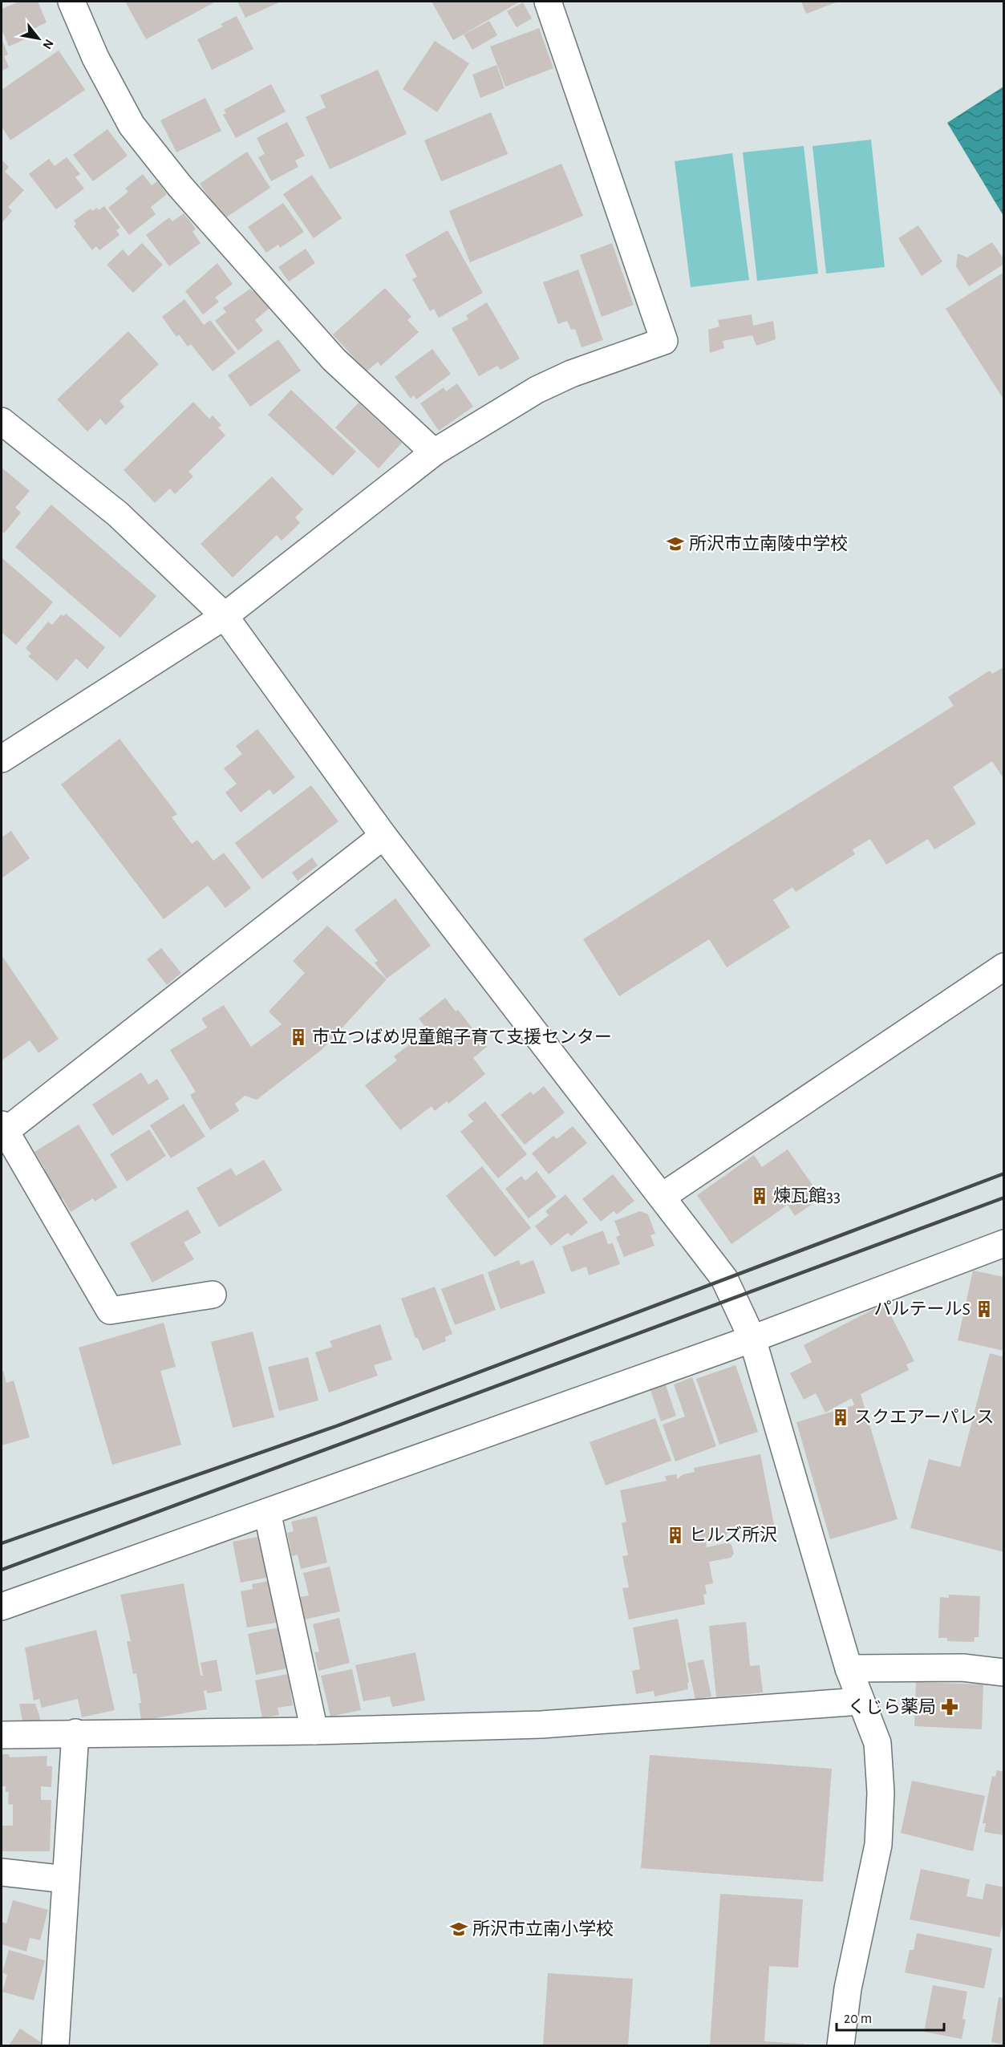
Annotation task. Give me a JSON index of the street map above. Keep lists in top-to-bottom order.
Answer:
{
  "places": {
    "school or university": ["所沢市立南陵中学校", "所沢市立南小学校"],
    "building": [
      "市立つばめ児童館子育て支援センター",
      "煉瓦館33",
      "パルテールS",
      "スクエアーパレス",
      "ヒルズ所沢"
    ],
    "pharmacy": ["くじら薬局"]
  },
  "scale_bar": "20 m",
  "north": "bottom right"
}
